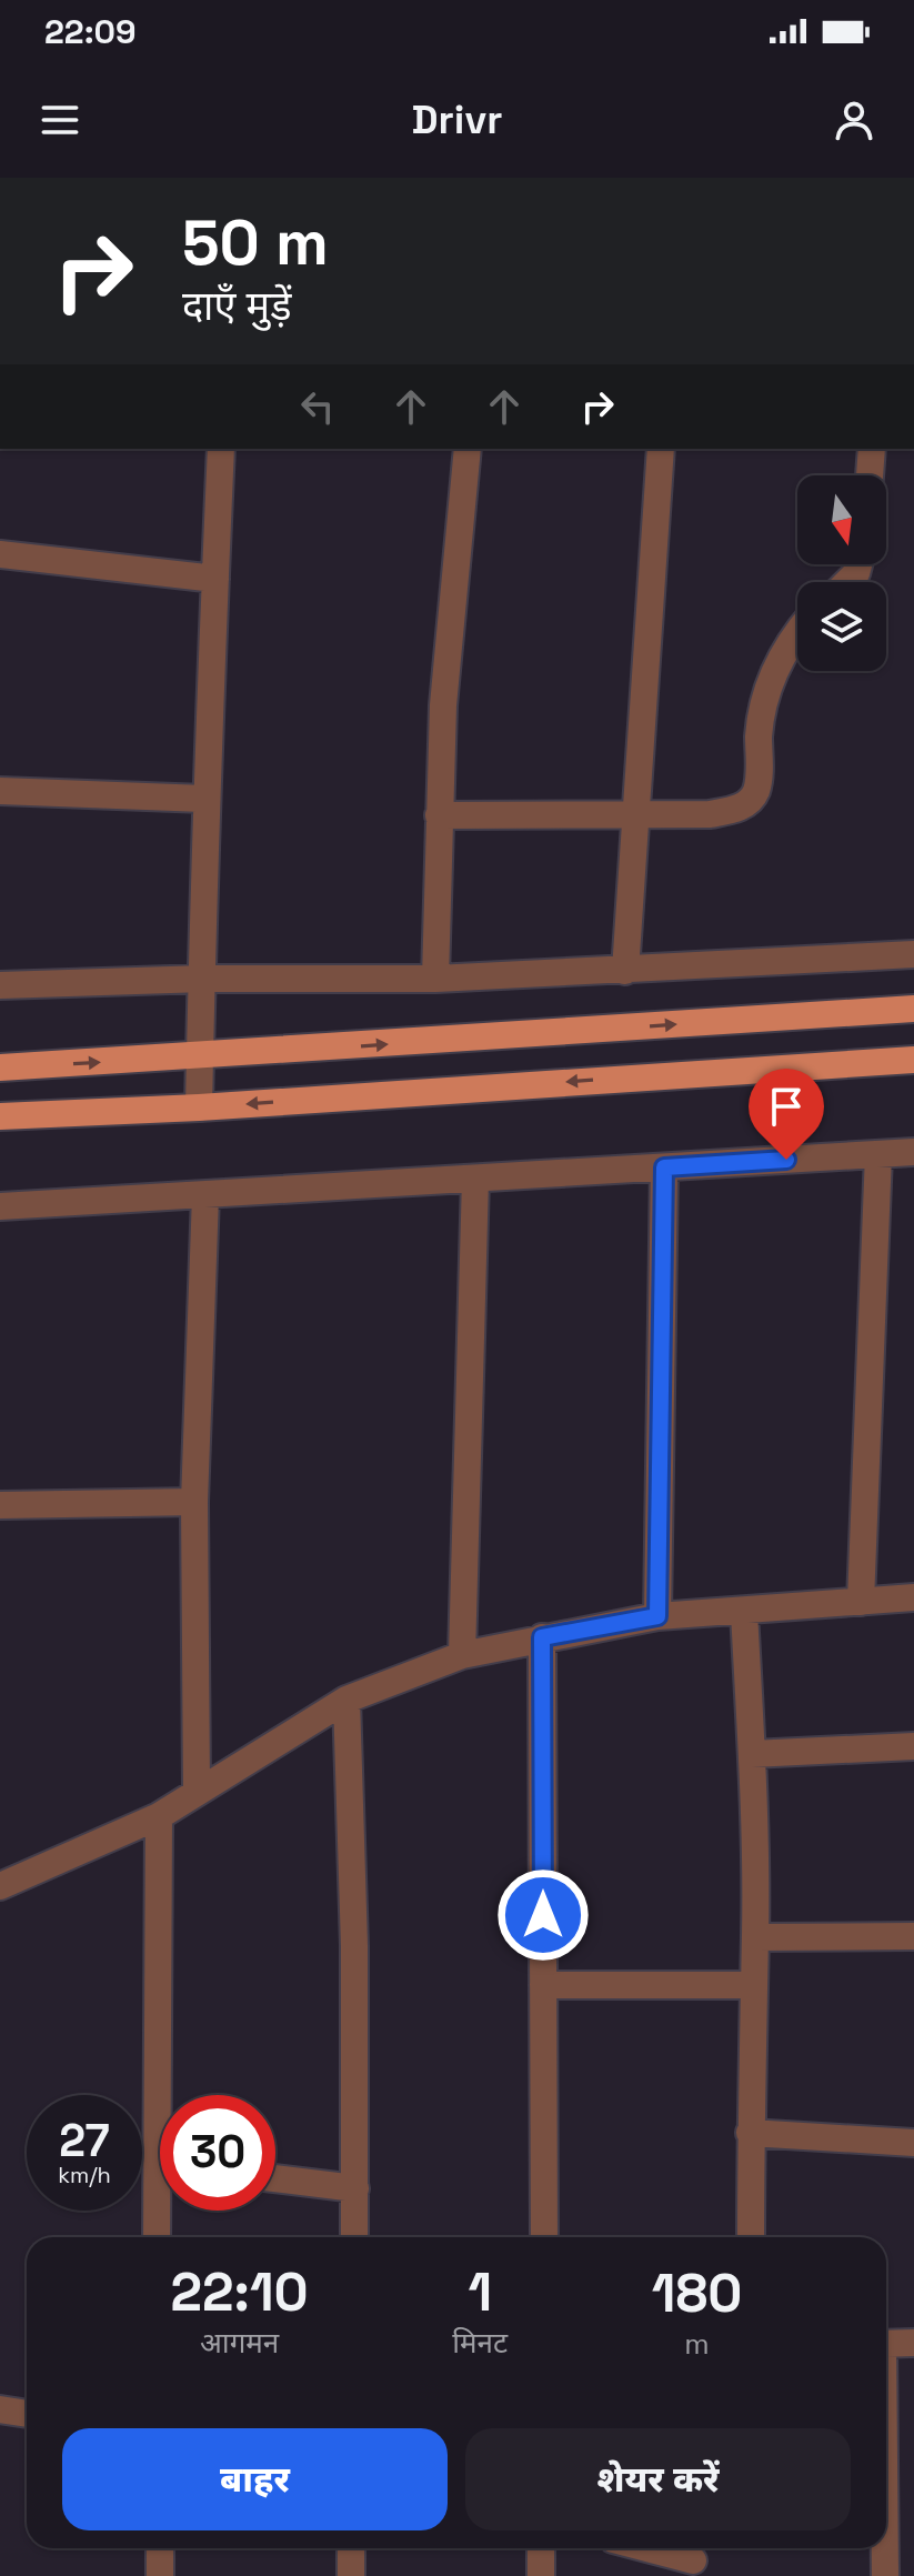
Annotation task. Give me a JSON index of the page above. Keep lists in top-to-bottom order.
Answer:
{
  "north": "bottom",
  "page": {
    "status": "22:09",
    "header": "Drivr",
    "turn": ["50 m", "दाएँ मुड़ें"],
    "speed": "27 km/h",
    "limit": "30",
    "eta": [
      "22:10",
      "आगमन",
      "1",
      "मिनट",
      "180",
      "m"
    ],
    "buttons": ["बाहर", "शेयर करें"]
  }
}
